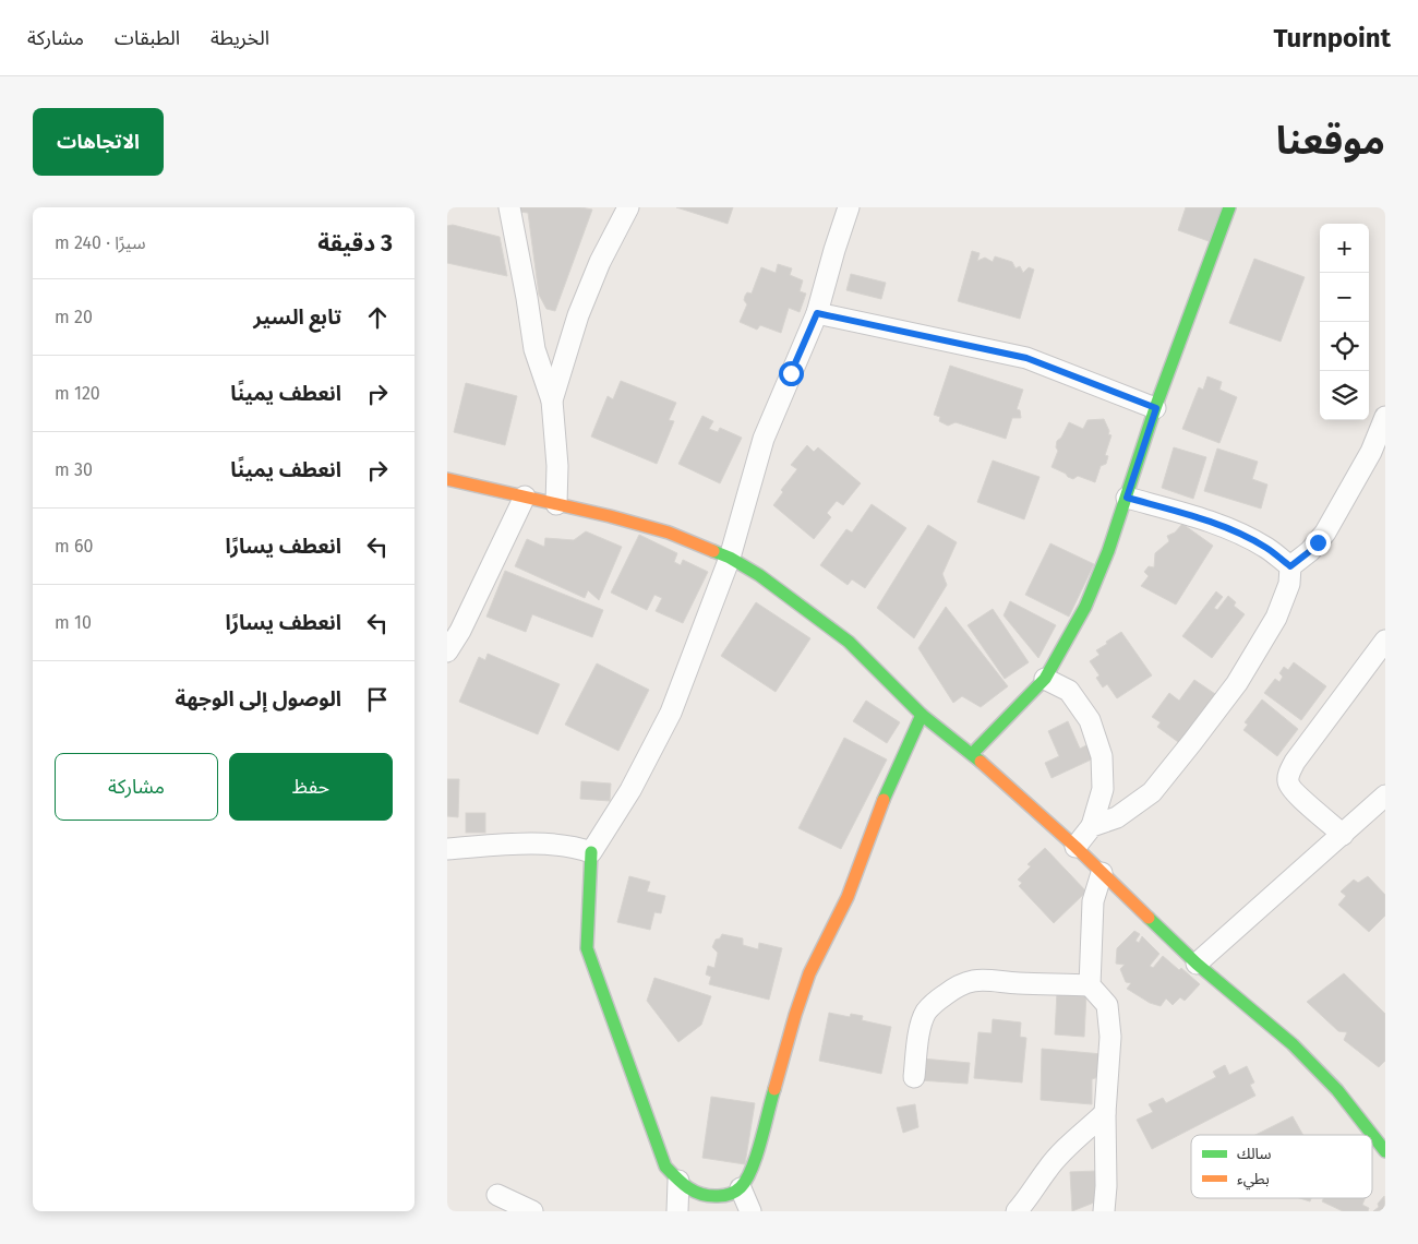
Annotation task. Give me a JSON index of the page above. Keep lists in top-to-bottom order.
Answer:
{
  "legend": ["سالك", "بطيء"],
  "page": {
    "header": "Turnpoint",
    "nav": ["الخريطة", "الطبقات", "مشاركة"],
    "title": "موقعنا",
    "buttons": [
      "الاتجاهات",
      ["حفظ", "مشاركة"]
    ],
    "heading": ["3 دقيقة", "سيرًا · 240 m"],
    "map_buttons": ["+", "−"],
    "list": [
      ["تابع السير", "20 m"],
      ["انعطف يمينًا", "120 m"],
      ["انعطف يمينًا", "30 m"],
      ["انعطف يسارًا", "60 m"],
      ["انعطف يسارًا", "10 m"],
      "الوصول إلى الوجهة"
    ]
  }
}
